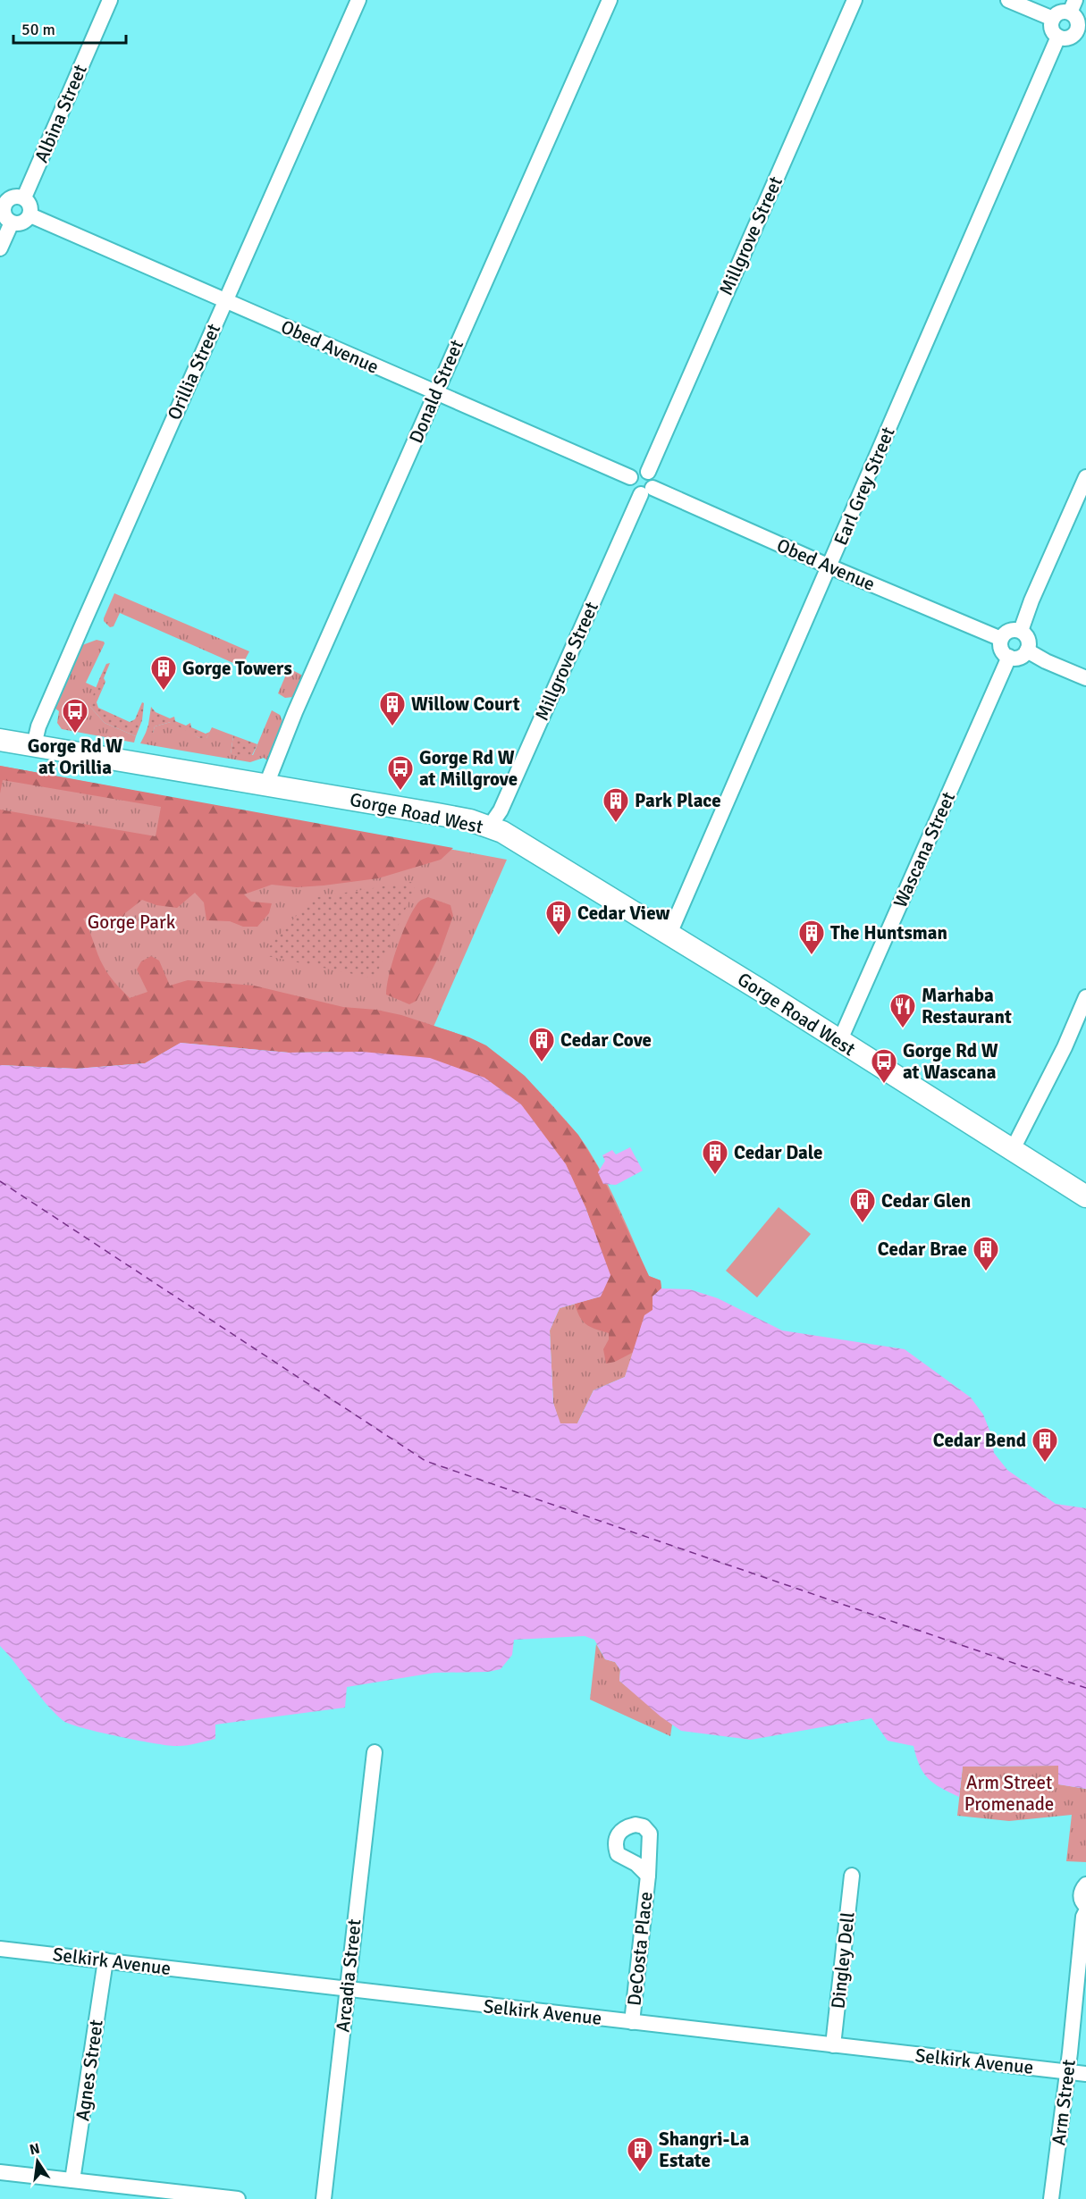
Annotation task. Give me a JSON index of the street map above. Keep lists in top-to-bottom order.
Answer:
{
  "streets": {
    "main road": ["Gorge Road West"],
    "street": [
      "Albina Street",
      "Millgrove Street",
      "Obed Avenue",
      "Orillia Street",
      "Donald Street",
      "Earl Grey Street",
      "Wascana Street",
      "DeCosta Place",
      "Dingley Dell",
      "Selkirk Avenue",
      "Arcadia Street",
      "Agnes Street",
      "Arm Street"
    ]
  },
  "crossings": [
    ["Albina Street", "Obed Avenue"],
    ["Millgrove Street", "Obed Avenue"],
    ["Millgrove Street", "Gorge Road West"],
    ["Obed Avenue", "Orillia Street"],
    ["Obed Avenue", "Donald Street"],
    ["Obed Avenue", "Earl Grey Street"],
    ["Obed Avenue", "Wascana Street"],
    ["Orillia Street", "Gorge Road West"],
    ["Donald Street", "Gorge Road West"],
    ["Earl Grey Street", "Gorge Road West"],
    ["Gorge Road West", "Wascana Street"],
    ["DeCosta Place", "Selkirk Avenue"],
    ["Dingley Dell", "Selkirk Avenue"],
    ["Selkirk Avenue", "Arcadia Street"],
    ["Selkirk Avenue", "Agnes Street"],
    ["Selkirk Avenue", "Arm Street"]
  ],
  "parks": ["Gorge Park", "Arm Street Promenade"],
  "places": {
    "building": [
      "Gorge Towers",
      "Willow Court",
      "Park Place",
      "Cedar View",
      "The Huntsman",
      "Cedar Cove",
      "Cedar Dale",
      "Cedar Glen",
      "Cedar Brae",
      "Cedar Bend",
      "Shangri-La Estate"
    ],
    "bus stop": ["Gorge Rd W at Orillia", "Gorge Rd W at Millgrove", "Gorge Rd W at Wascana"],
    "restaurant": ["Marhaba Restaurant"]
  },
  "scale_bar": "50 m",
  "north": "top"
}
